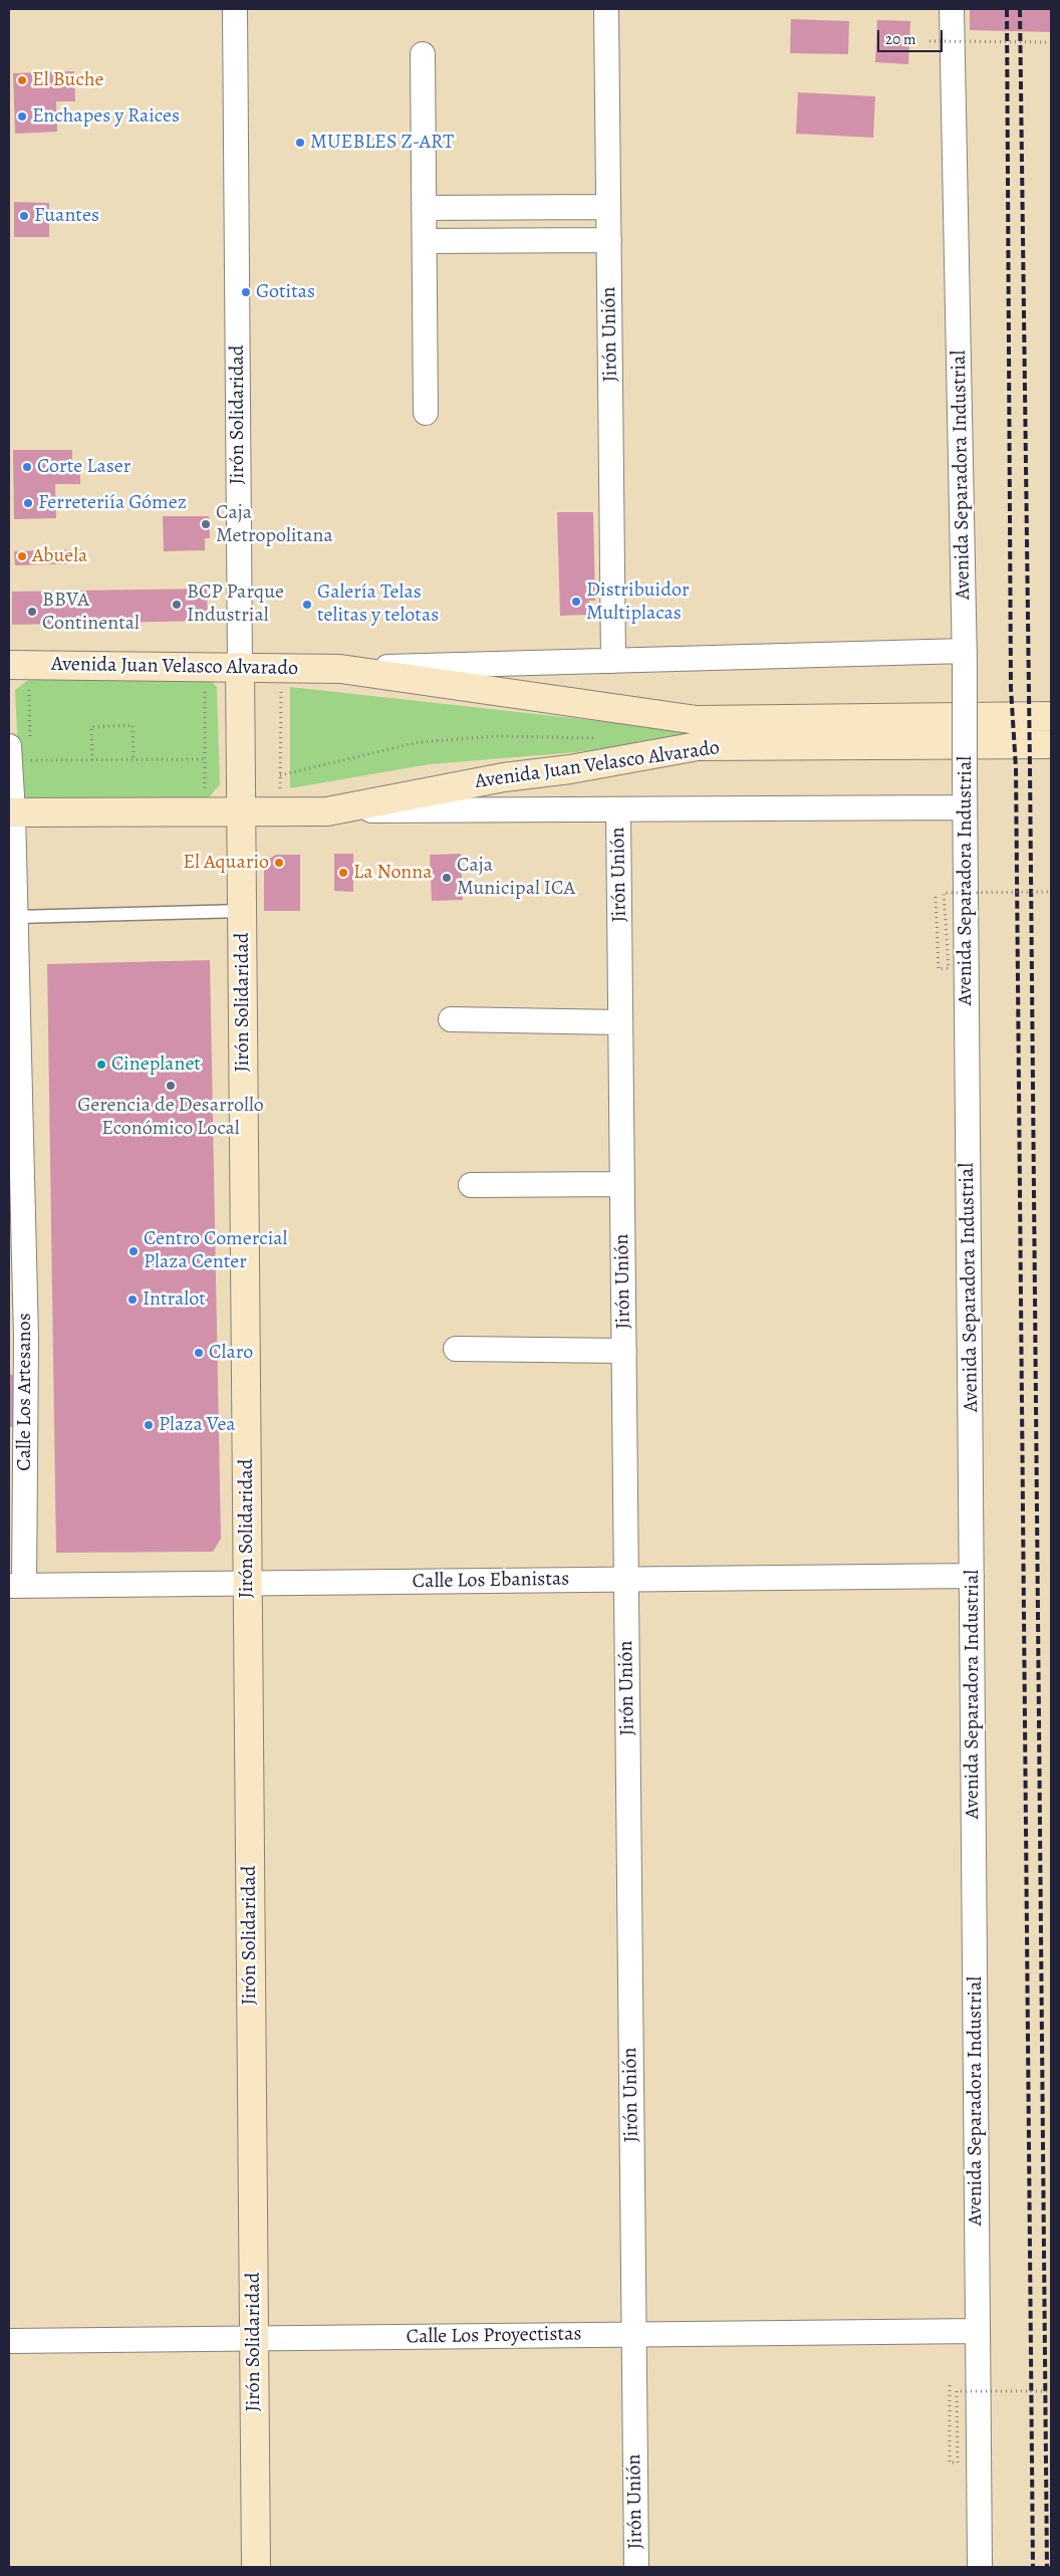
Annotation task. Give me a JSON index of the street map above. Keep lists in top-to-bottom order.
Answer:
{
  "streets": {
    "main road": ["Jirón Solidaridad", "Avenida Juan Velasco Alvarado"],
    "street": [
      "Jirón Unión",
      "Avenida Separadora Industrial",
      "Calle Los Artesanos",
      "Calle Los Ebanistas",
      "Calle Los Proyectistas"
    ]
  },
  "crossings": [
    ["Jirón Unión", "Avenida Juan Velasco Alvarado"],
    ["Jirón Unión", "Calle Los Ebanistas"],
    ["Jirón Unión", "Calle Los Proyectistas"],
    ["Jirón Solidaridad", "Avenida Juan Velasco Alvarado"],
    ["Jirón Solidaridad", "Calle Los Ebanistas"],
    ["Jirón Solidaridad", "Calle Los Proyectistas"],
    ["Avenida Separadora Industrial", "Avenida Juan Velasco Alvarado"],
    ["Avenida Separadora Industrial", "Calle Los Ebanistas"],
    ["Avenida Separadora Industrial", "Calle Los Proyectistas"],
    ["Avenida Juan Velasco Alvarado", "Calle Los Artesanos"],
    ["Calle Los Artesanos", "Calle Los Ebanistas"]
  ],
  "places": [
    "El Buche",
    "Enchapes y Raices",
    "MUEBLES Z-ART",
    "Fuantes",
    "Gotitas",
    "Corte Laser",
    "Ferreteriía Gómez",
    "Caja Metropolitana",
    "Abuela",
    "Distribuidor Multiplacas",
    "BCP Parque Industrial",
    "Galería Telas telitas y telotas",
    "BBVA Continental",
    "El Aquario",
    "La Nonna",
    "Caja Municipal ICA",
    "Cineplanet",
    "Gerencia de Desarrollo Económico Local",
    "Centro Comercial Plaza Center",
    "Intralot",
    "Claro",
    "Plaza Vea"
  ],
  "scale_bar": "20 m"
}
